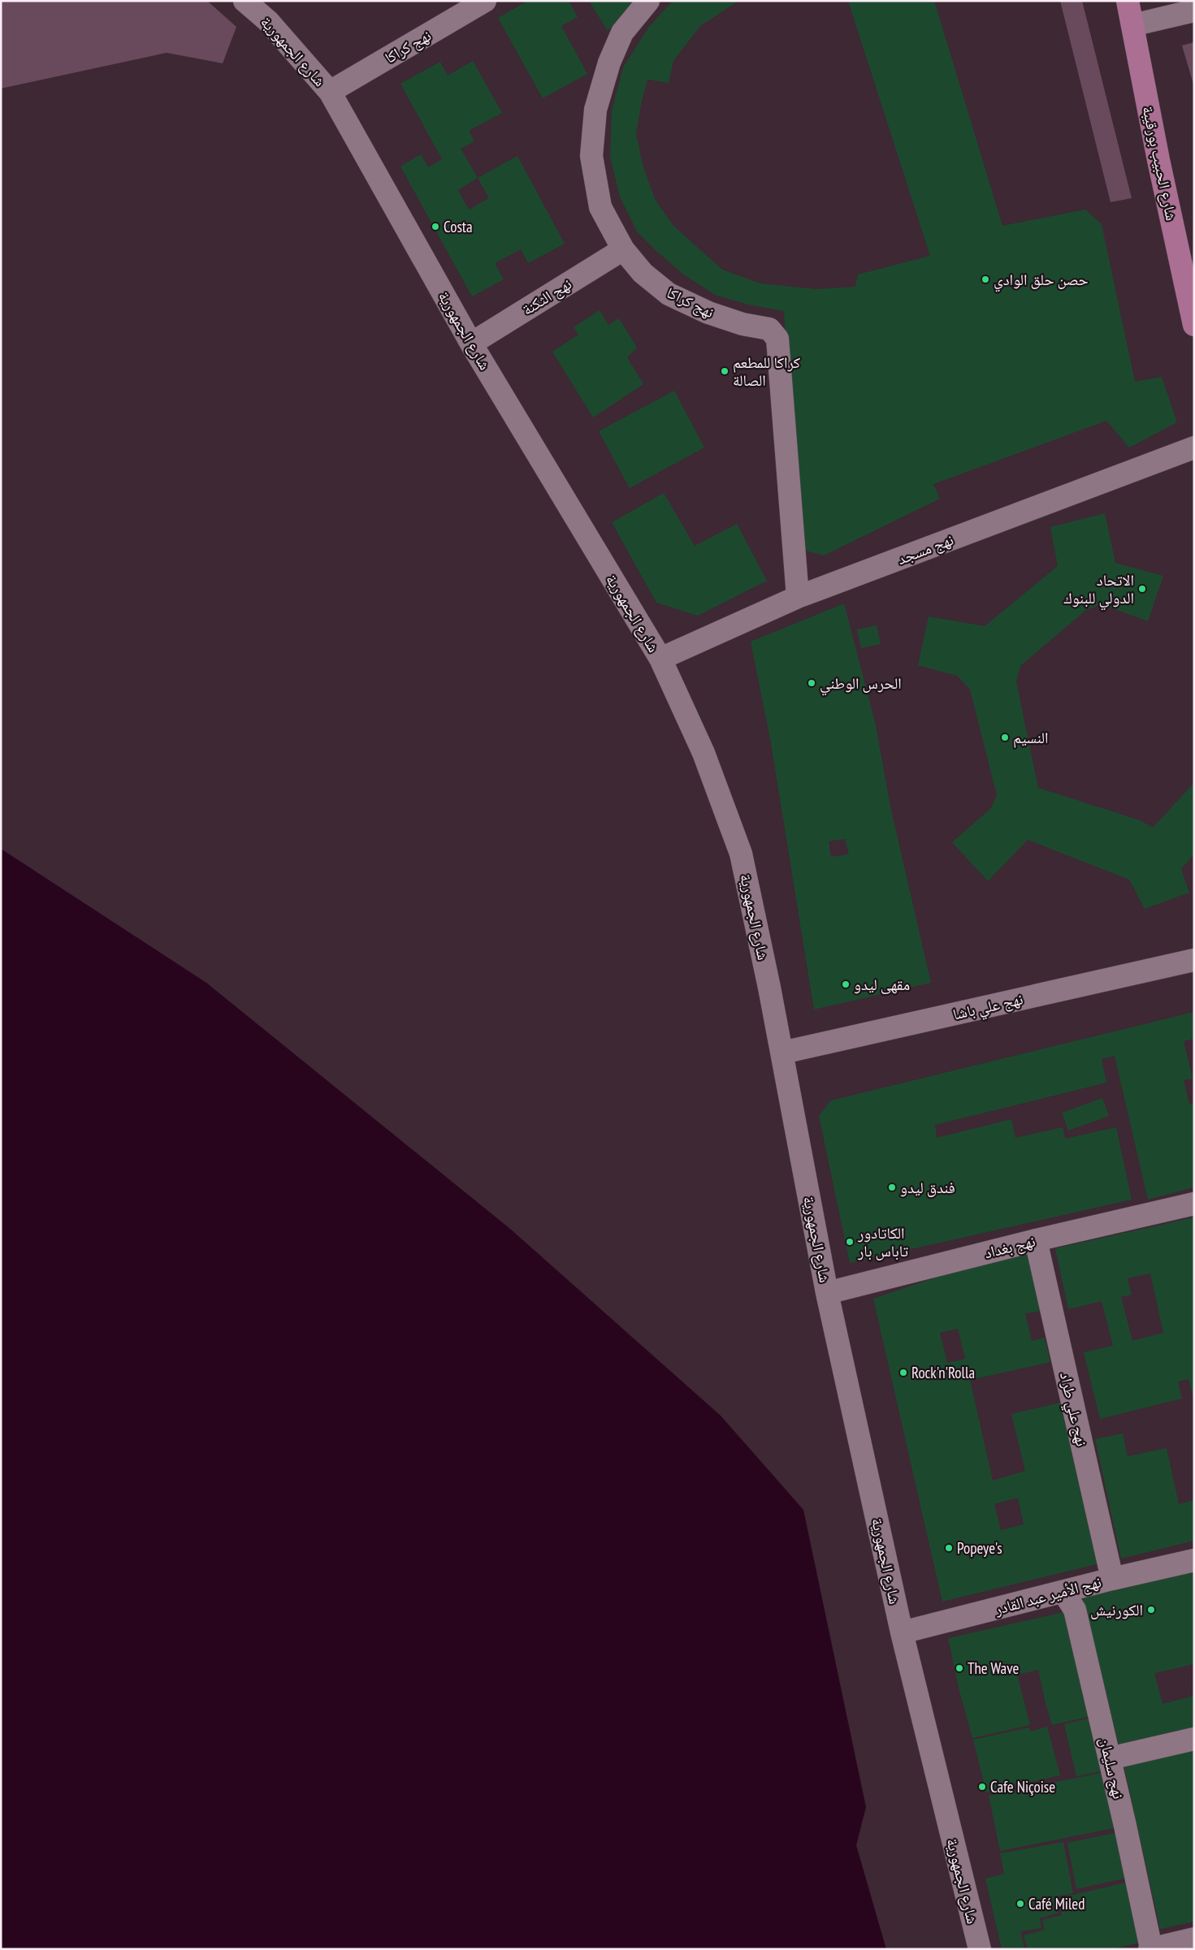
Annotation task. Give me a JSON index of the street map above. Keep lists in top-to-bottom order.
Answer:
{
  "streets": {
    "main road": ["شارع الحبيب بورقيبة"],
    "street": [
      "نهج كراكا",
      "شارع الجمهورية",
      "نهج الثكنة",
      "نهج مسجد",
      "نهج علي باشا",
      "نهج بغداد",
      "نهج علي طراد",
      "نهج الأمير عبد القادر",
      "نهج سليمان"
    ]
  },
  "crossings": [
    ["نهج كراكا", "شارع الجمهورية"],
    ["نهج كراكا", "نهج الثكنة"],
    ["نهج كراكا", "نهج مسجد"],
    ["شارع الجمهورية", "نهج الثكنة"],
    ["شارع الجمهورية", "نهج مسجد"],
    ["شارع الجمهورية", "نهج علي باشا"],
    ["شارع الجمهورية", "نهج بغداد"],
    ["شارع الجمهورية", "نهج الأمير عبد القادر"],
    ["نهج بغداد", "نهج علي طراد"],
    ["نهج علي طراد", "نهج الأمير عبد القادر"],
    ["نهج الأمير عبد القادر", "نهج سليمان"]
  ],
  "places": [
    "Costa",
    "حصن حلق الوادي",
    "كراكا للمطعم الصالة",
    "الاتحاد الدولي للبنوك",
    "الحرس الوطني",
    "النسيم",
    "مقهى ليدو",
    "فندق ليدو",
    "الكاتادور تاباس بار",
    "Rock'n'Rolla",
    "Popeye's",
    "الكورنيش",
    "The Wave",
    "Cafe Niçoise",
    "Café Miled"
  ]
}
